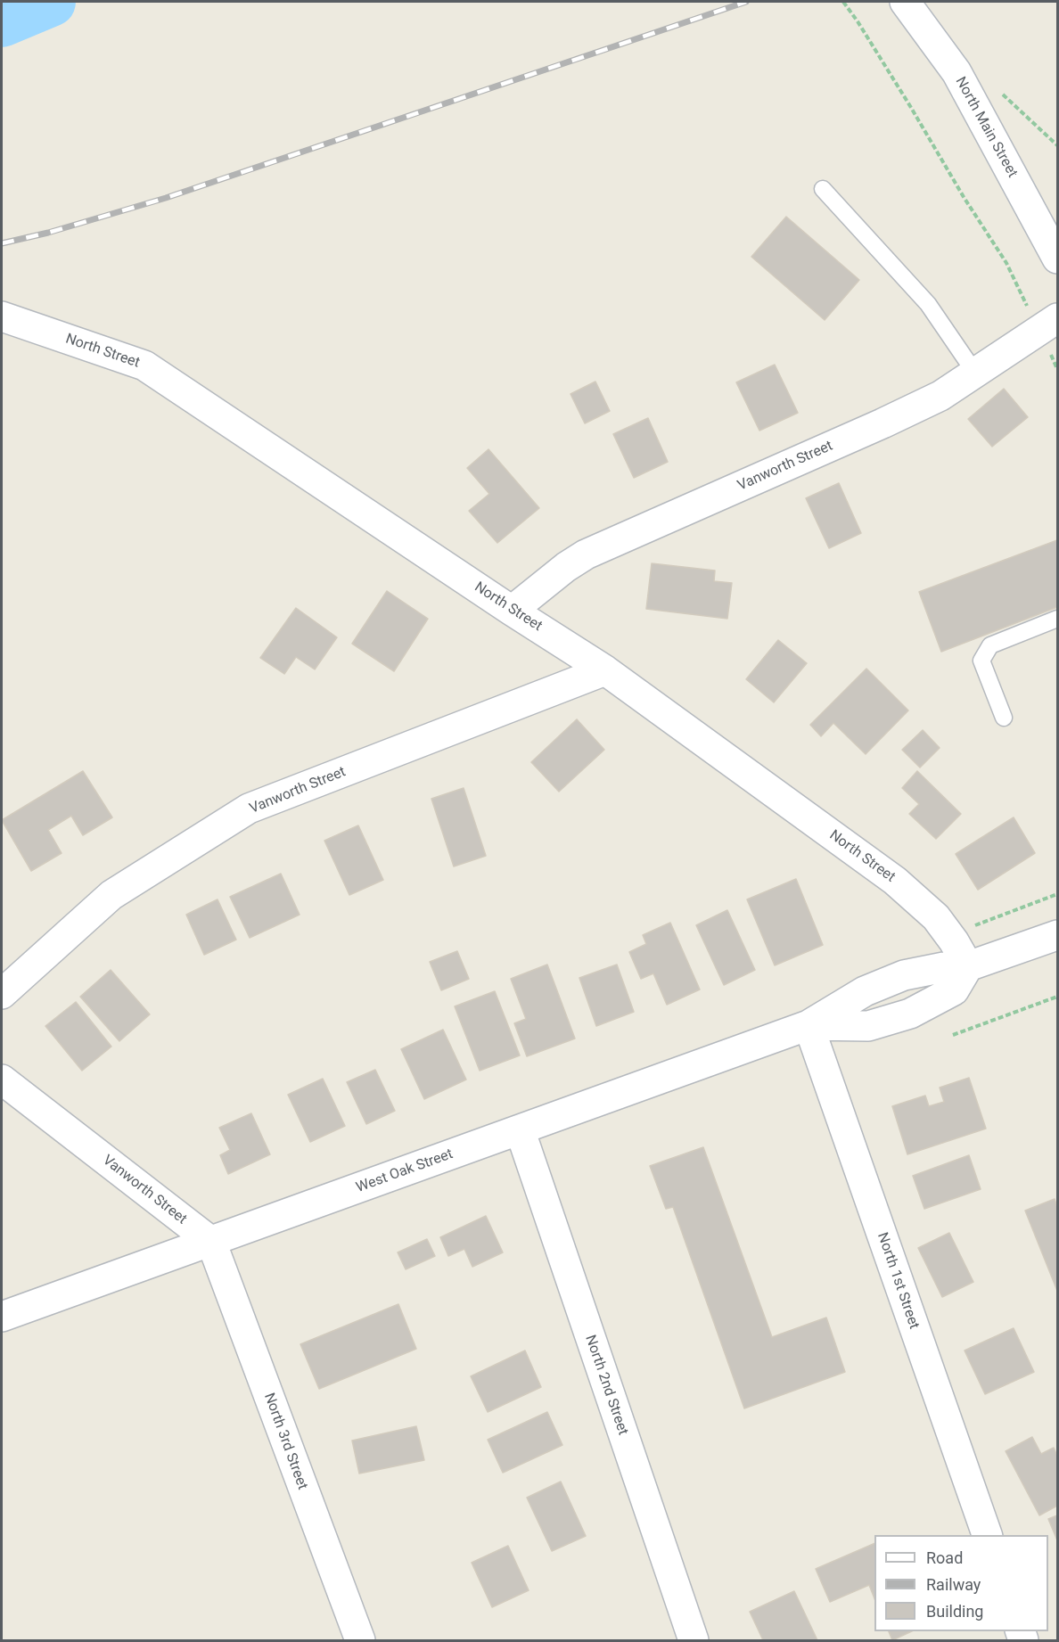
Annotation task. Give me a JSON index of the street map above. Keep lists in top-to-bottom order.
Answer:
{
  "streets": {
    "street": [
      "North Main Street",
      "North Street",
      "Vanworth Street",
      "West Oak Street",
      "North 1st Street",
      "North 2nd Street",
      "North 3rd Street"
    ]
  },
  "crossings": [
    ["North Street", "Vanworth Street"],
    ["North Street", "West Oak Street"],
    ["Vanworth Street", "West Oak Street"],
    ["Vanworth Street", "North 3rd Street"],
    ["West Oak Street", "North 1st Street"],
    ["West Oak Street", "North 2nd Street"],
    ["West Oak Street", "North 3rd Street"]
  ],
  "legend": ["Road", "Railway", "Building"]
}
